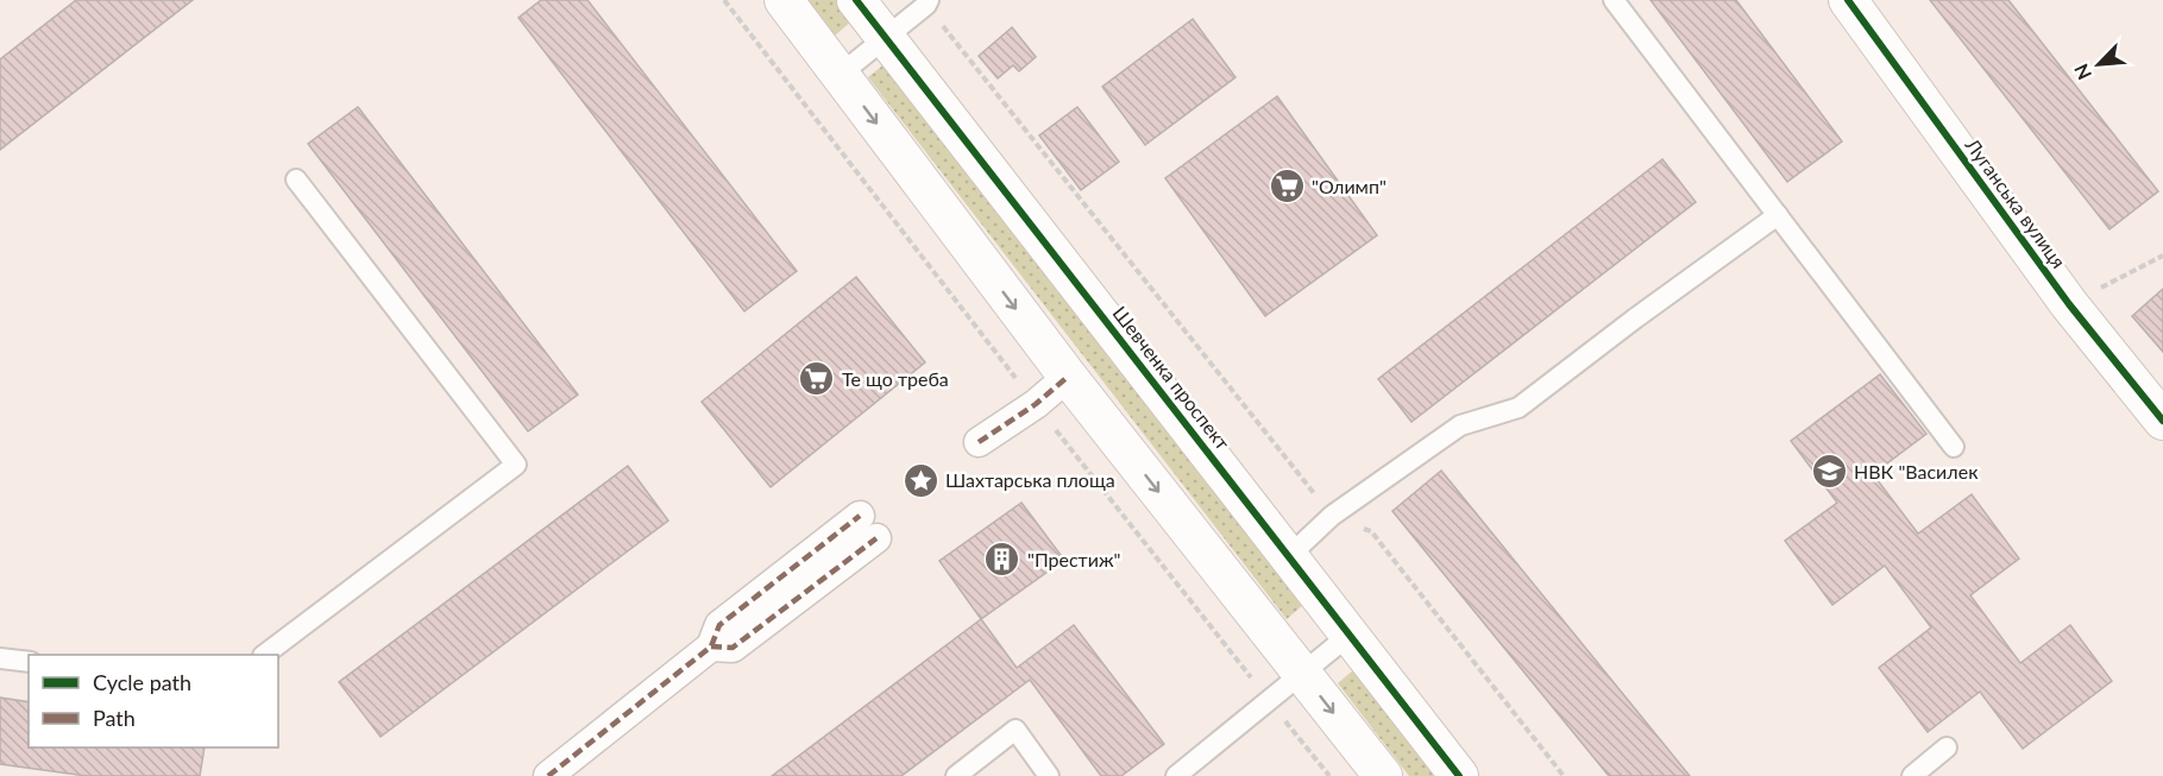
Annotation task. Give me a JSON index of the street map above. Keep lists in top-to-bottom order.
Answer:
{
  "streets": {
    "street": ["Луганська вулиця", "Шевченка проспект"]
  },
  "places": {
    "supermarket": ["\"Олимп\"", "Те що треба"],
    "school or university": ["НВК \"Василек"],
    "place": ["Шахтарська площа"],
    "building": ["\"Престиж\""]
  },
  "legend": ["Cycle path", "Path"],
  "north": "bottom left"
}
